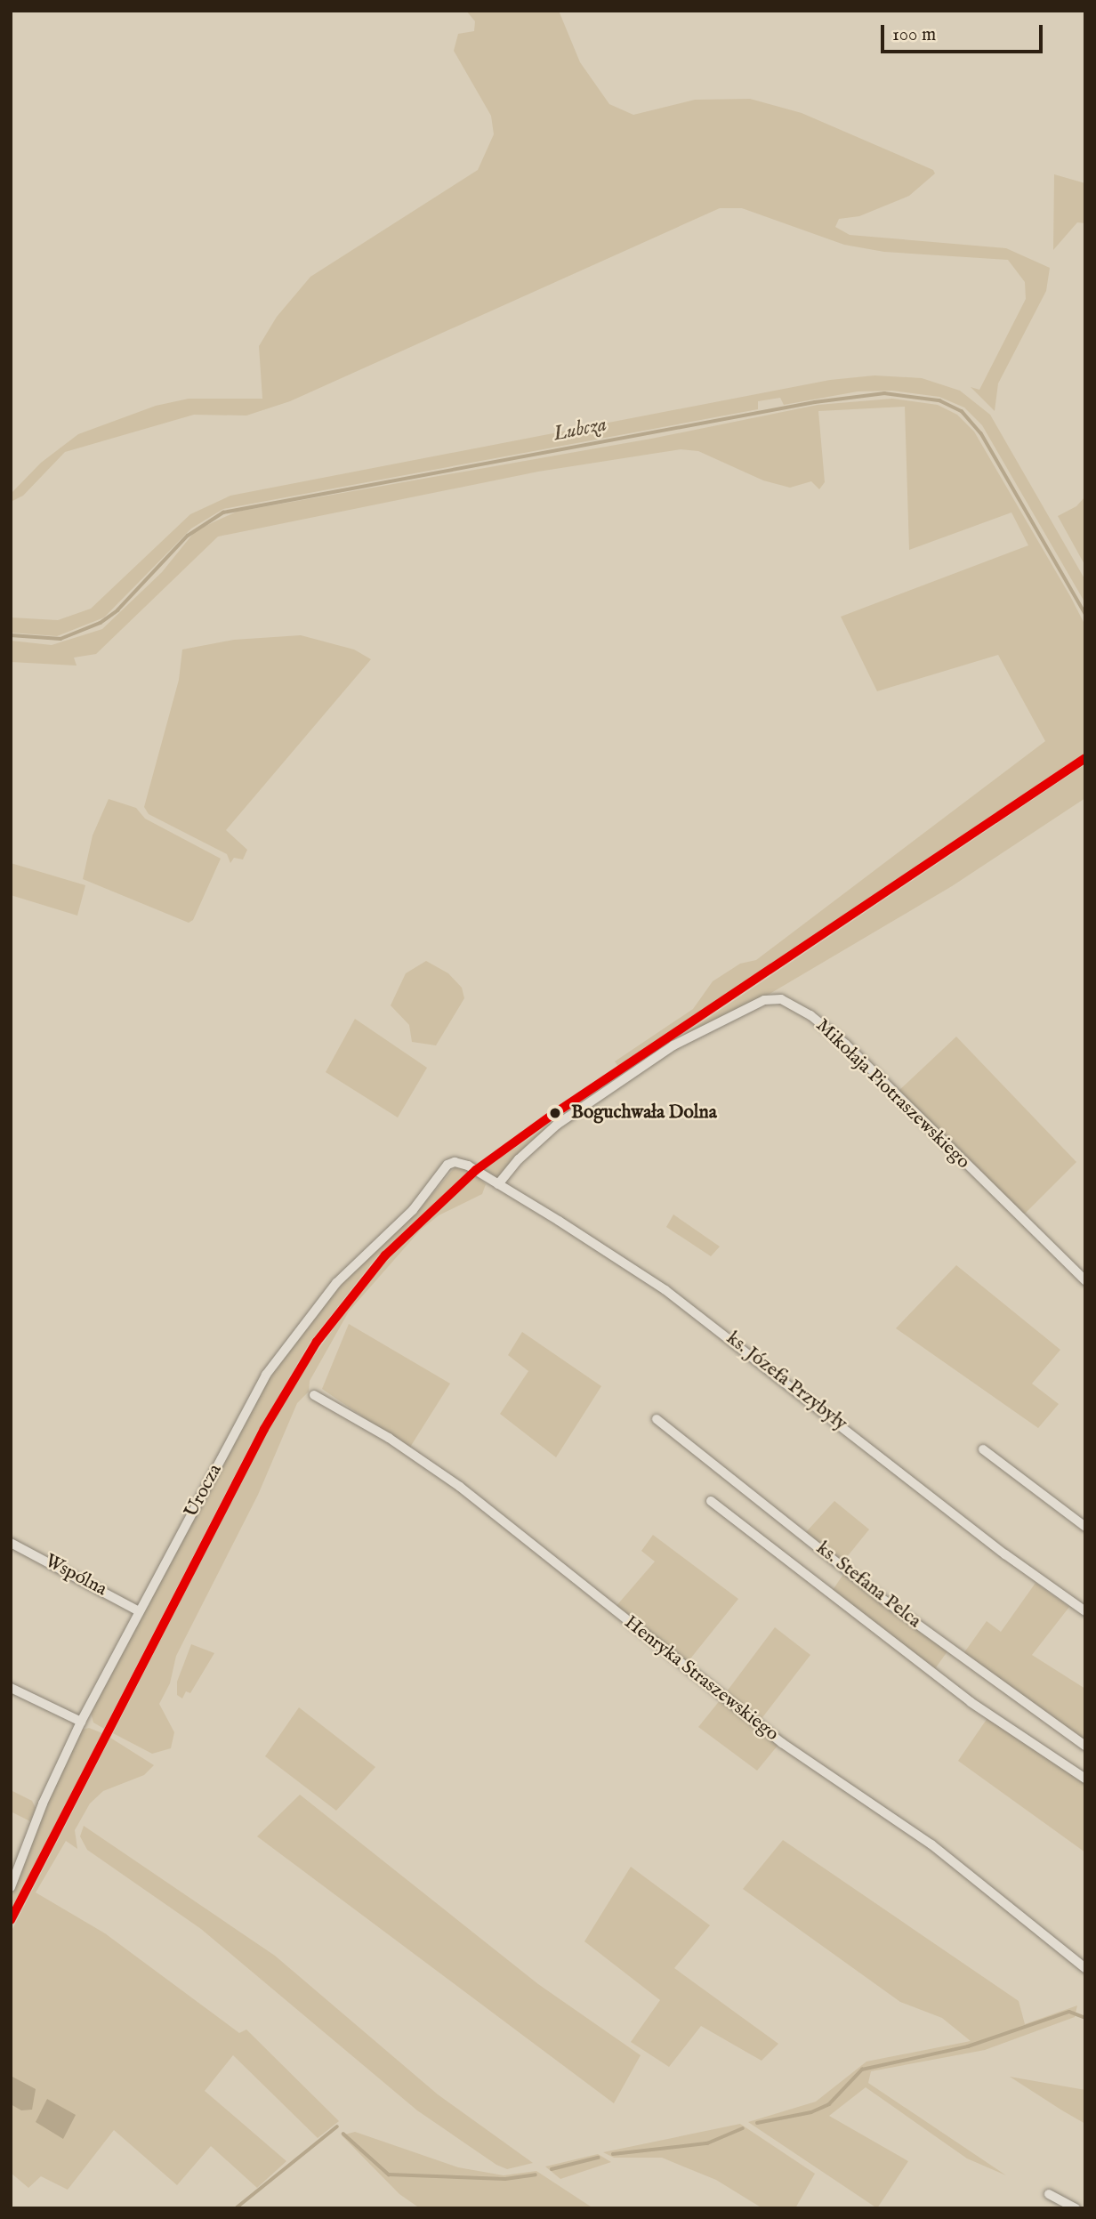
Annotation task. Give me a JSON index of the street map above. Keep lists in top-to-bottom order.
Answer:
{
  "streets": {
    "street": [
      "Mikołaja Piotraszewskiego",
      "ks. Józefa Przybyły",
      "Urocza",
      "Wspólna",
      "ks. Stefana Pelca",
      "Henryka Straszewskiego"
    ]
  },
  "crossings": [
    ["Mikołaja Piotraszewskiego", "ks. Józefa Przybyły"],
    ["ks. Józefa Przybyły", "Urocza"],
    ["Urocza", "Wspólna"]
  ],
  "water": ["Lubcza"],
  "places": ["Boguchwała Dolna"],
  "scale_bar": "100 m"
}
